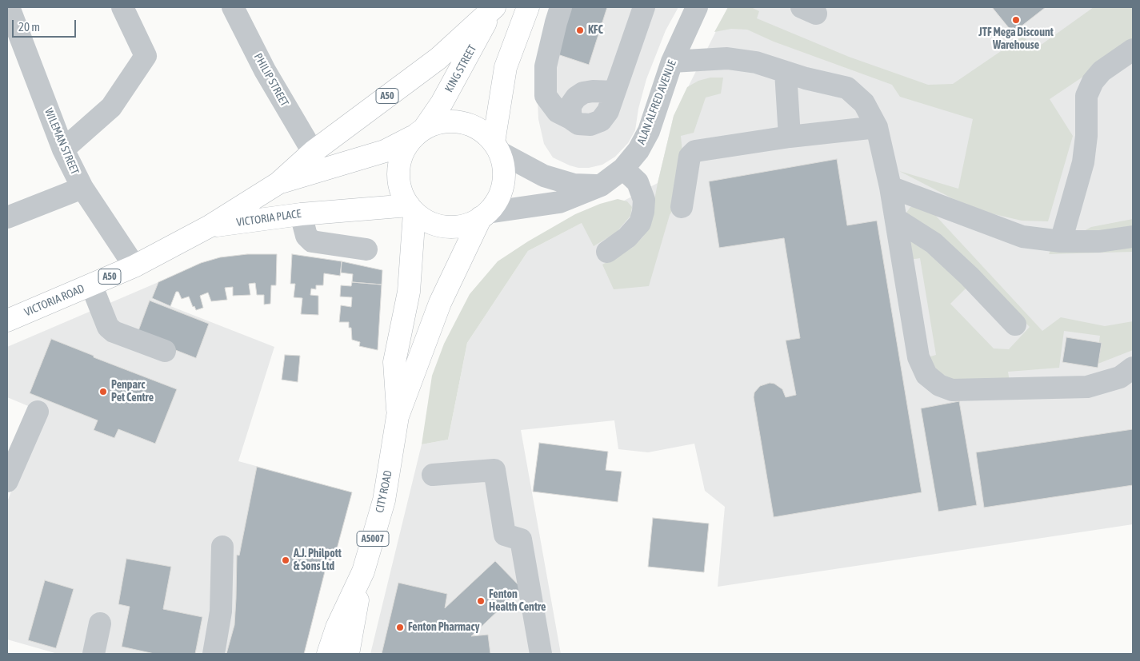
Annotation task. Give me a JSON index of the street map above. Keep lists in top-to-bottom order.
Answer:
{
  "streets": {
    "main road": [
      "KING STREET",
      "A50",
      "VICTORIA PLACE",
      "VICTORIA ROAD",
      "CITY ROAD",
      "A5007"
    ],
    "street": ["PHILIP STREET", "ALAN ALFRED AVENUE", "WILEMAN STREET"]
  },
  "crossings": [
    ["KING STREET", "A50"],
    ["KING STREET", "ALAN ALFRED AVENUE"],
    ["KING STREET", "VICTORIA PLACE"],
    ["KING STREET", "CITY ROAD"],
    ["PHILIP STREET", "VICTORIA PLACE"],
    ["A50", "ALAN ALFRED AVENUE"],
    ["A50", "VICTORIA PLACE"],
    ["A50", "CITY ROAD"],
    ["ALAN ALFRED AVENUE", "VICTORIA PLACE"],
    ["ALAN ALFRED AVENUE", "CITY ROAD"],
    ["WILEMAN STREET", "VICTORIA ROAD"],
    ["VICTORIA PLACE", "VICTORIA ROAD"],
    ["VICTORIA PLACE", "CITY ROAD"],
    ["CITY ROAD", "A5007"]
  ],
  "places": [
    "JTF Mega Discount Warehouse",
    "KFC",
    "Penparc Pet Centre",
    "A.J. Philpott & Sons Ltd",
    "Fenton Health Centre",
    "Fenton Pharmacy"
  ],
  "scale_bar": "20 m"
}
